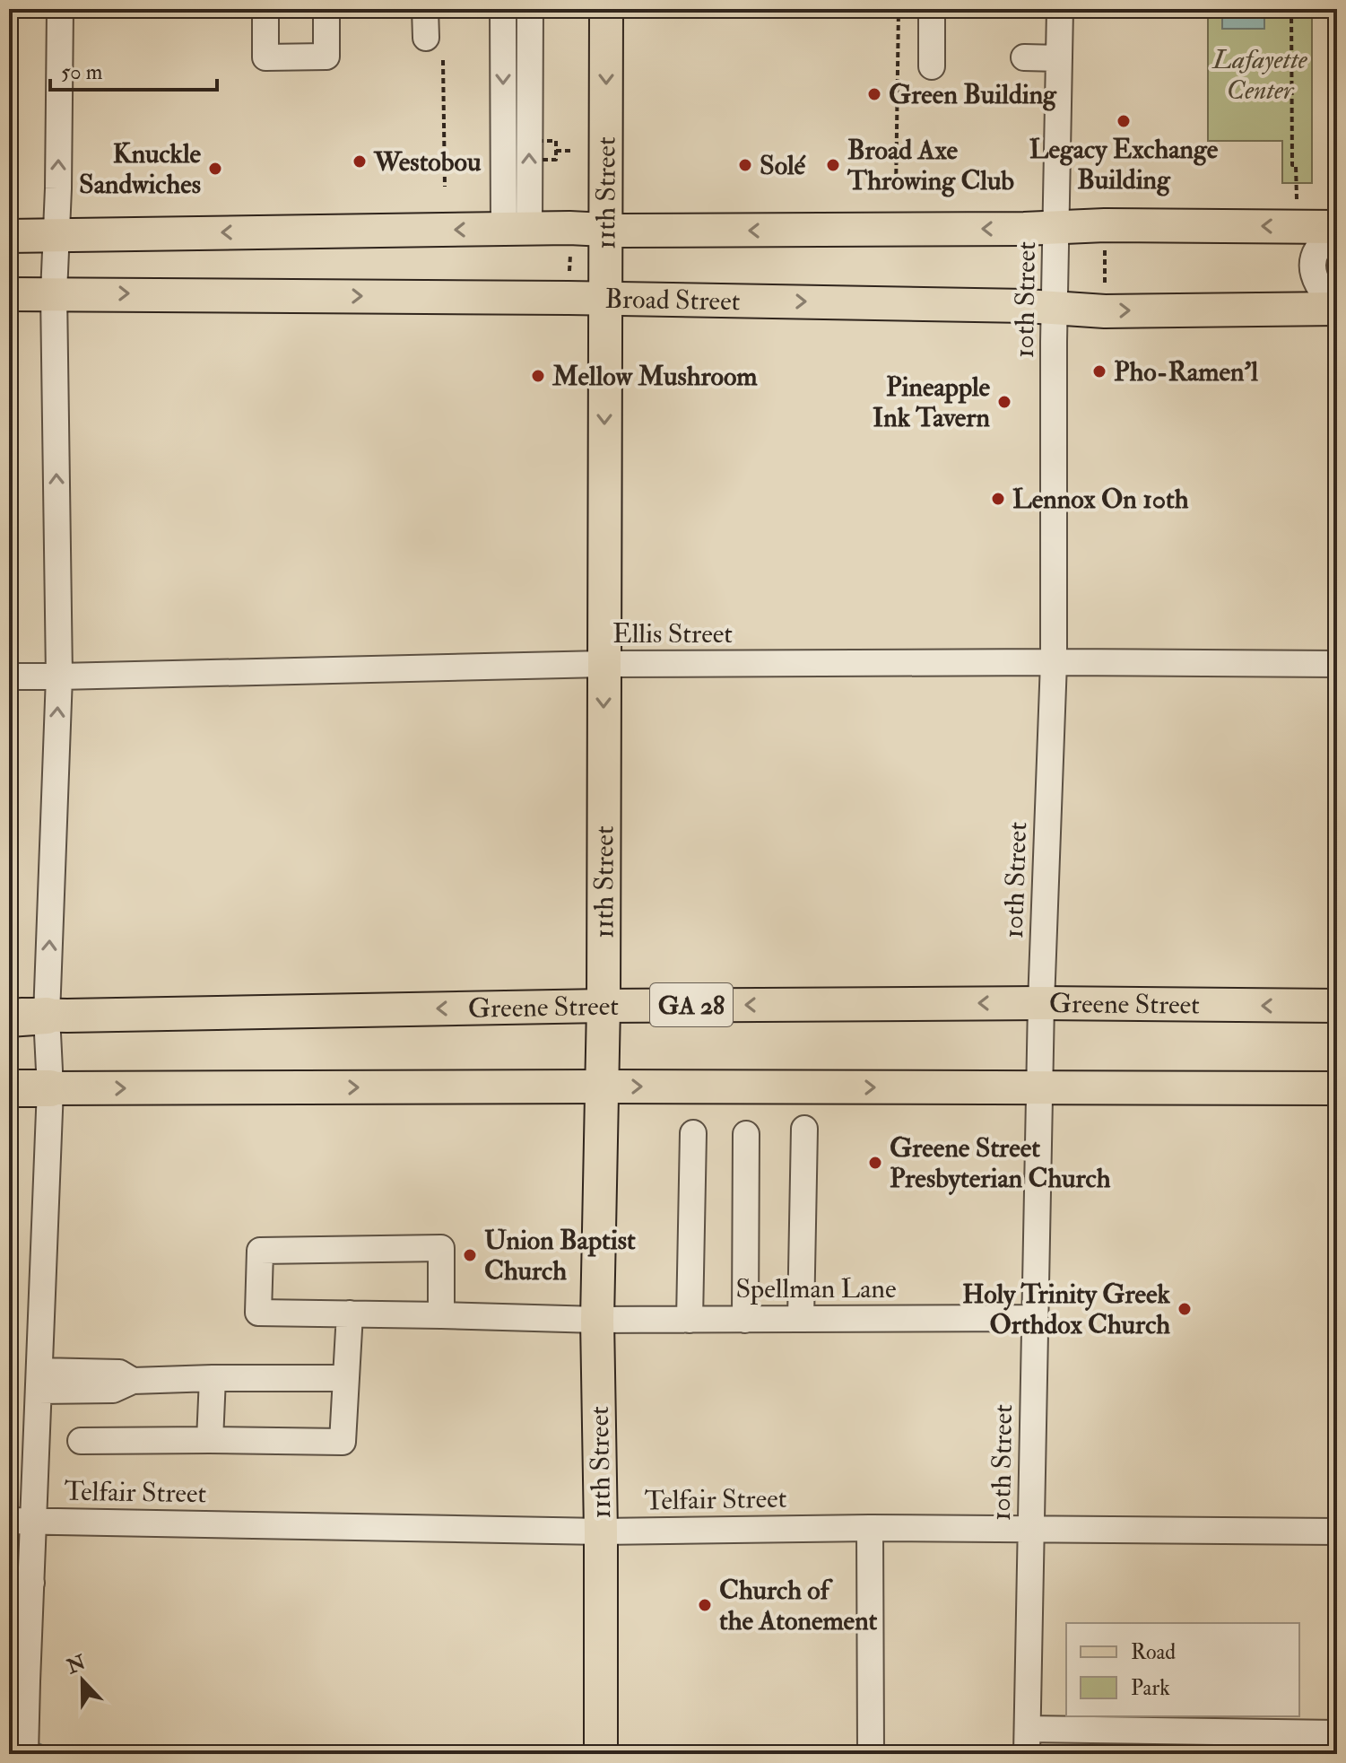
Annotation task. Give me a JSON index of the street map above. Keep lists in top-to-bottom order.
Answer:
{
  "streets": {
    "highway": ["GA 28"],
    "main road": ["11th Street", "Broad Street", "Greene Street"],
    "street": [
      "10th Street",
      "Ellis Street",
      "Spellman Lane",
      "Telfair Street"
    ]
  },
  "crossings": [
    ["11th Street", "Broad Street"],
    ["11th Street", "Ellis Street"],
    ["11th Street", "Greene Street"],
    ["11th Street", "Spellman Lane"],
    ["11th Street", "Telfair Street"],
    ["Broad Street", "10th Street"],
    ["10th Street", "Ellis Street"],
    ["10th Street", "Greene Street"],
    ["10th Street", "Spellman Lane"],
    ["10th Street", "Telfair Street"],
    ["Greene Street", "GA 28"]
  ],
  "one_way": ["11th Street"],
  "parks": ["Lafayette Center"],
  "places": [
    "Green Building",
    "Legacy Exchange Building",
    "Westobou",
    "Solé",
    "Broad Axe Throwing Club",
    "Knuckle Sandwiches",
    "Pho-Ramen’l",
    "Mellow Mushroom",
    "Pineapple Ink Tavern",
    "Lennox On 10th",
    "Greene Street Presbyterian Church",
    "Union Baptist Church",
    "Holy Trinity Greek Orthdox Church",
    "Church of the Atonement"
  ],
  "legend": ["Road", "Park"],
  "scale_bar": "50 m",
  "north": "top"
}
